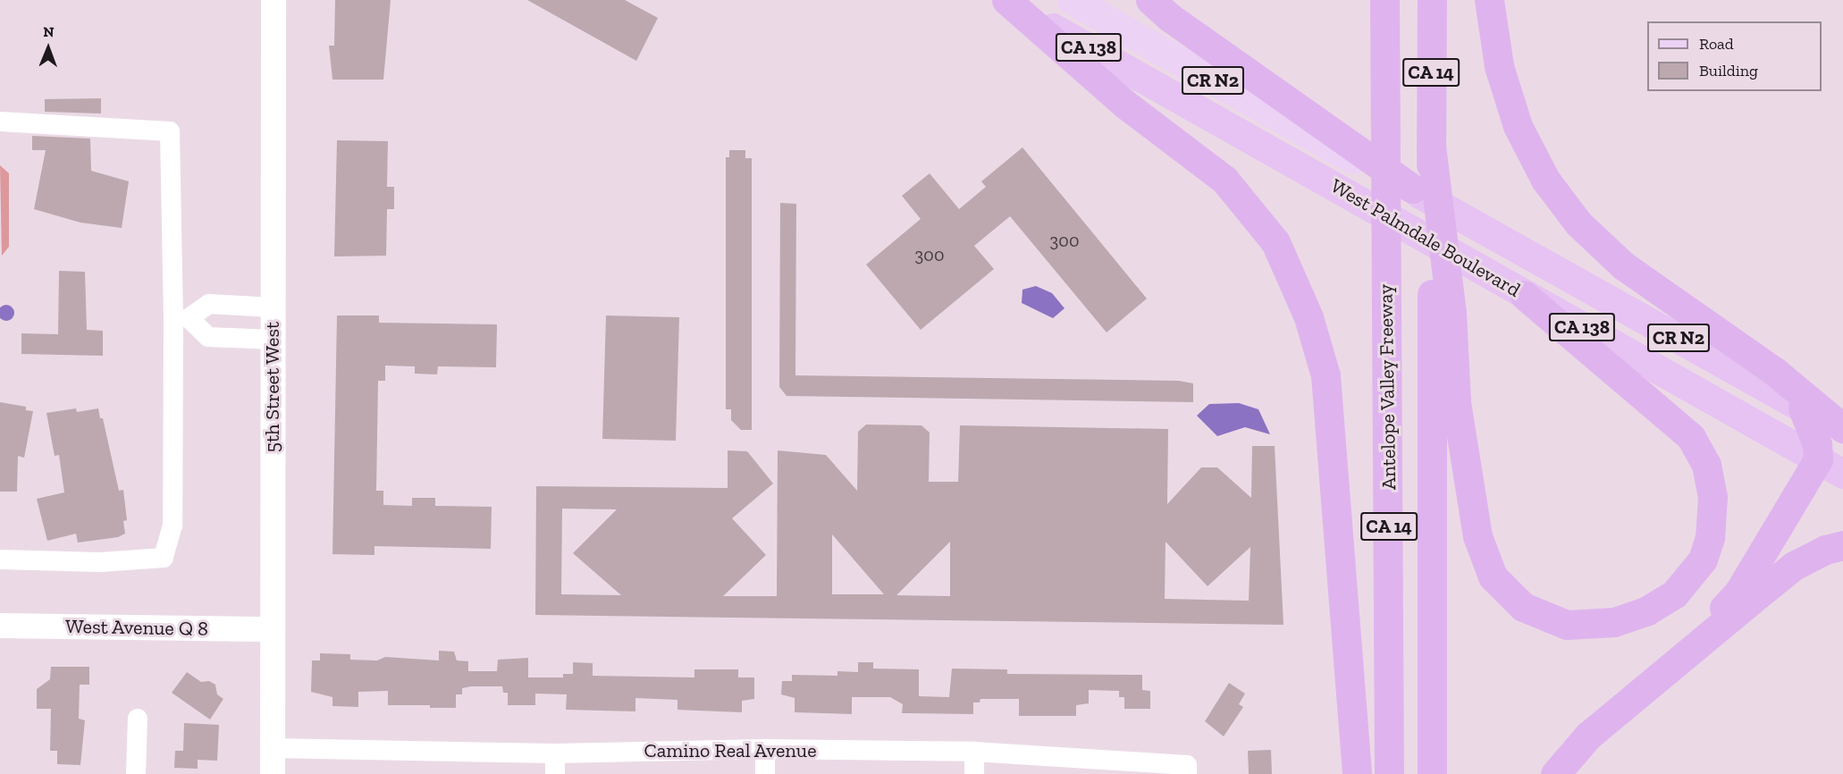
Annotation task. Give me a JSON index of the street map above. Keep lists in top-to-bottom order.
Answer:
{
  "streets": {
    "highway": [
      "CA 138",
      "CA 14",
      "CR N2",
      "West Palmdale Boulevard",
      "Antelope Valley Freeway"
    ],
    "street": ["5th Street West", "West Avenue Q 8", "Camino Real Avenue"]
  },
  "crossings": [
    ["CA 138", "West Palmdale Boulevard"],
    ["CR N2", "West Palmdale Boulevard"],
    ["5th Street West", "West Avenue Q 8"],
    ["5th Street West", "Camino Real Avenue"]
  ],
  "house_numbers": ["300", "300"],
  "legend": ["Road", "Building"],
  "north": "top"
}
